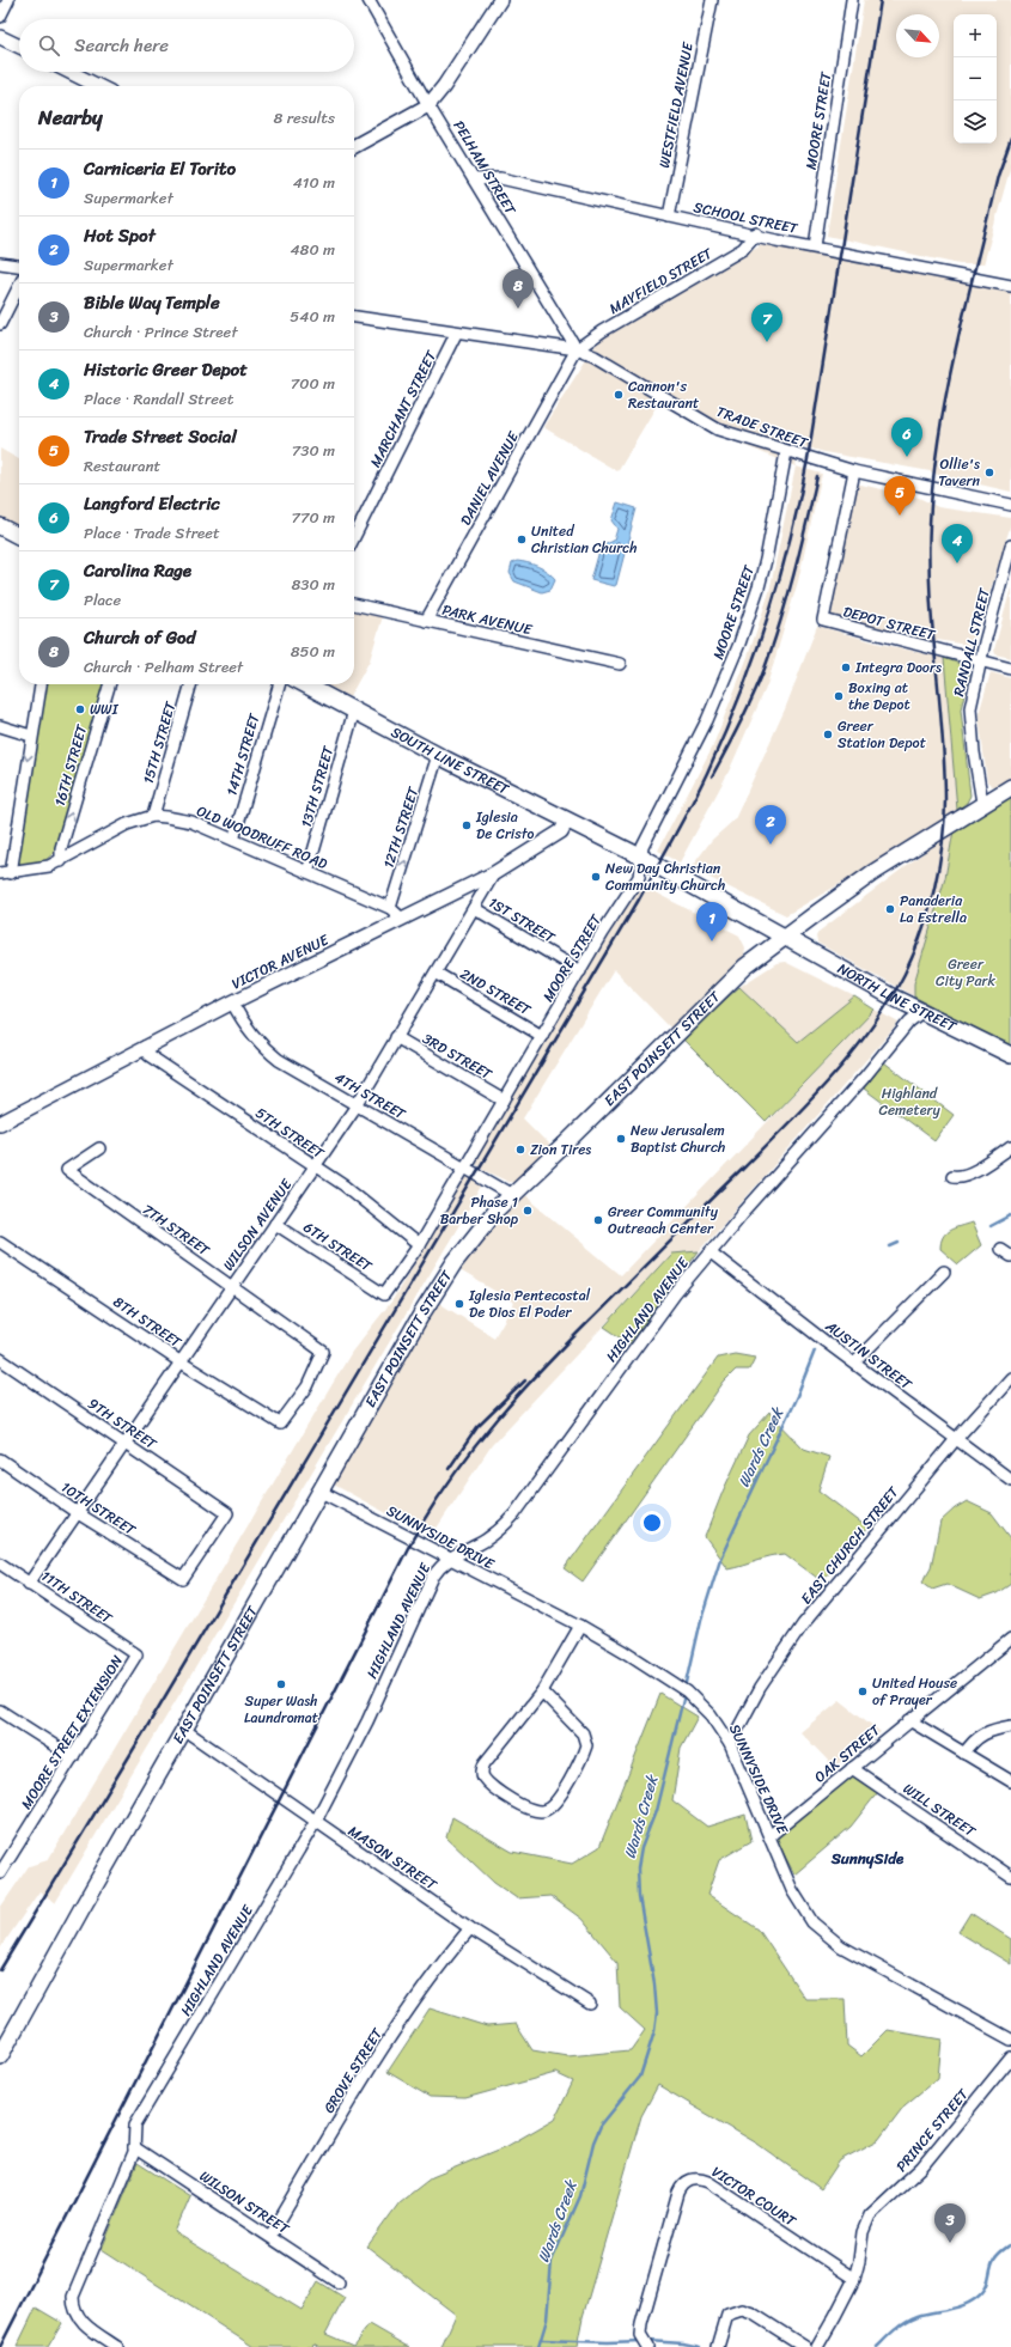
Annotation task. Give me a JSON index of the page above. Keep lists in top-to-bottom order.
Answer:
{
  "streets": {
    "main road": ["SOUTH LINE STREET", "NORTH LINE STREET", "EAST POINSETT STREET"],
    "street": [
      "WESTFIELD AVENUE",
      "MOORE STREET",
      "PELHAM STREET",
      "SCHOOL STREET",
      "MAYFIELD STREET",
      "MARCHANT STREET",
      "TRADE STREET",
      "DANIEL AVENUE",
      "PARK AVENUE",
      "DEPOT STREET",
      "RANDALL STREET",
      "15TH STREET",
      "14TH STREET",
      "16TH STREET",
      "13TH STREET",
      "12TH STREET",
      "OLD WOODRUFF ROAD",
      "1ST STREET",
      "VICTOR AVENUE",
      "2ND STREET",
      "3RD STREET",
      "4TH STREET",
      "5TH STREET",
      "WILSON AVENUE",
      "7TH STREET",
      "6TH STREET",
      "HIGHLAND AVENUE",
      "8TH STREET",
      "AUSTIN STREET",
      "9TH STREET",
      "10TH STREET",
      "SUNNYSIDE DRIVE",
      "EAST CHURCH STREET",
      "11TH STREET",
      "MOORE STREET EXTENSION",
      "OAK STREET",
      "WILL STREET",
      "MASON STREET",
      "GROVE STREET",
      "PRINCE STREET",
      "VICTOR COURT",
      "WILSON STREET"
    ]
  },
  "crossings": [
    ["WESTFIELD AVENUE", "SCHOOL STREET"],
    ["MOORE STREET", "SCHOOL STREET"],
    ["MOORE STREET", "TRADE STREET"],
    ["MOORE STREET", "SOUTH LINE STREET"],
    ["MOORE STREET", "1ST STREET"],
    ["MOORE STREET", "2ND STREET"],
    ["MOORE STREET", "3RD STREET"],
    ["MOORE STREET", "4TH STREET"],
    ["MOORE STREET", "5TH STREET"],
    ["MOORE STREET", "6TH STREET"],
    ["PELHAM STREET", "SCHOOL STREET"],
    ["PELHAM STREET", "MAYFIELD STREET"],
    ["PELHAM STREET", "TRADE STREET"],
    ["PELHAM STREET", "DANIEL AVENUE"],
    ["SCHOOL STREET", "MAYFIELD STREET"],
    ["MAYFIELD STREET", "TRADE STREET"],
    ["MAYFIELD STREET", "DANIEL AVENUE"],
    ["MARCHANT STREET", "TRADE STREET"],
    ["TRADE STREET", "DANIEL AVENUE"],
    ["TRADE STREET", "DEPOT STREET"],
    ["DANIEL AVENUE", "PARK AVENUE"],
    ["DEPOT STREET", "RANDALL STREET"],
    ["RANDALL STREET", "EAST POINSETT STREET"],
    ["15TH STREET", "OLD WOODRUFF ROAD"],
    ["14TH STREET", "OLD WOODRUFF ROAD"],
    ["SOUTH LINE STREET", "13TH STREET"],
    ["SOUTH LINE STREET", "12TH STREET"],
    ["SOUTH LINE STREET", "VICTOR AVENUE"],
    ["SOUTH LINE STREET", "NORTH LINE STREET"],
    ["SOUTH LINE STREET", "EAST POINSETT STREET"],
    ["16TH STREET", "OLD WOODRUFF ROAD"],
    ["13TH STREET", "OLD WOODRUFF ROAD"],
    ["12TH STREET", "OLD WOODRUFF ROAD"],
    ["OLD WOODRUFF ROAD", "VICTOR AVENUE"],
    ["1ST STREET", "WILSON AVENUE"],
    ["VICTOR AVENUE", "4TH STREET"],
    ["VICTOR AVENUE", "5TH STREET"],
    ["VICTOR AVENUE", "WILSON AVENUE"],
    ["2ND STREET", "WILSON AVENUE"],
    ["NORTH LINE STREET", "EAST POINSETT STREET"],
    ["NORTH LINE STREET", "HIGHLAND AVENUE"],
    ["EAST POINSETT STREET", "4TH STREET"],
    ["EAST POINSETT STREET", "SUNNYSIDE DRIVE"],
    ["EAST POINSETT STREET", "MASON STREET"],
    ["3RD STREET", "WILSON AVENUE"],
    ["4TH STREET", "WILSON AVENUE"],
    ["5TH STREET", "WILSON AVENUE"],
    ["WILSON AVENUE", "7TH STREET"],
    ["WILSON AVENUE", "6TH STREET"],
    ["WILSON AVENUE", "8TH STREET"],
    ["WILSON AVENUE", "9TH STREET"],
    ["WILSON AVENUE", "10TH STREET"],
    ["WILSON AVENUE", "11TH STREET"],
    ["7TH STREET", "8TH STREET"],
    ["HIGHLAND AVENUE", "AUSTIN STREET"],
    ["HIGHLAND AVENUE", "SUNNYSIDE DRIVE"],
    ["HIGHLAND AVENUE", "MASON STREET"],
    ["HIGHLAND AVENUE", "WILSON STREET"],
    ["AUSTIN STREET", "EAST CHURCH STREET"],
    ["9TH STREET", "10TH STREET"],
    ["SUNNYSIDE DRIVE", "EAST CHURCH STREET"],
    ["SUNNYSIDE DRIVE", "OAK STREET"],
    ["11TH STREET", "MOORE STREET EXTENSION"],
    ["OAK STREET", "WILL STREET"],
    ["MASON STREET", "GROVE STREET"],
    ["GROVE STREET", "WILSON STREET"],
    ["PRINCE STREET", "VICTOR COURT"]
  ],
  "one_way": ["12TH STREET"],
  "districts": ["SunnySide"],
  "water": ["Wards Creek"],
  "parks": ["Greer City Park", "Highland Cemetery"],
  "places": [
    "Cannon's Restaurant",
    "Ollie's Tavern",
    "United Christian Church",
    "Integra Doors",
    "Boxing at the Depot",
    "WWI",
    "Greer Station Depot",
    "Iglesia De Cristo",
    "New Day Christian Community Church",
    "Panaderia La Estrella",
    "New Jerusalem Baptist Church",
    "Zion Tires",
    "Phase 1 Barber Shop",
    "Greer Community Outreach Center",
    "Iglesia Pentecostal De Dios El Poder",
    "Super Wash Laundromat",
    "United House of Prayer"
  ],
  "north": "bottom right",
  "page": {
    "map_buttons": ["+", "−"],
    "search": "Search here",
    "heading": ["Nearby", "8 results"],
    "list": [
      {
        "mark": "1",
        "name": "Carniceria El Torito",
        "note": "Supermarket",
        "value": "410 m"
      },
      {
        "mark": "2",
        "name": "Hot Spot",
        "note": "Supermarket",
        "value": "480 m"
      },
      {
        "mark": "3",
        "name": "Bible Way Temple",
        "note": "Church · Prince Street",
        "value": "540 m"
      },
      {
        "mark": "4",
        "name": "Historic Greer Depot",
        "note": "Place · Randall Street",
        "value": "700 m"
      },
      {
        "mark": "5",
        "name": "Trade Street Social",
        "note": "Restaurant",
        "value": "730 m"
      },
      {
        "mark": "6",
        "name": "Langford Electric",
        "note": "Place · Trade Street",
        "value": "770 m"
      },
      {
        "mark": "7",
        "name": "Carolina Rage",
        "note": "Place",
        "value": "830 m"
      },
      {
        "mark": "8",
        "name": "Church of God",
        "note": "Church · Pelham Street",
        "value": "850 m"
      }
    ],
    "pins": [
      "8",
      "7",
      "6",
      "5",
      "4",
      "2",
      "1",
      "3"
    ]
  }
}
